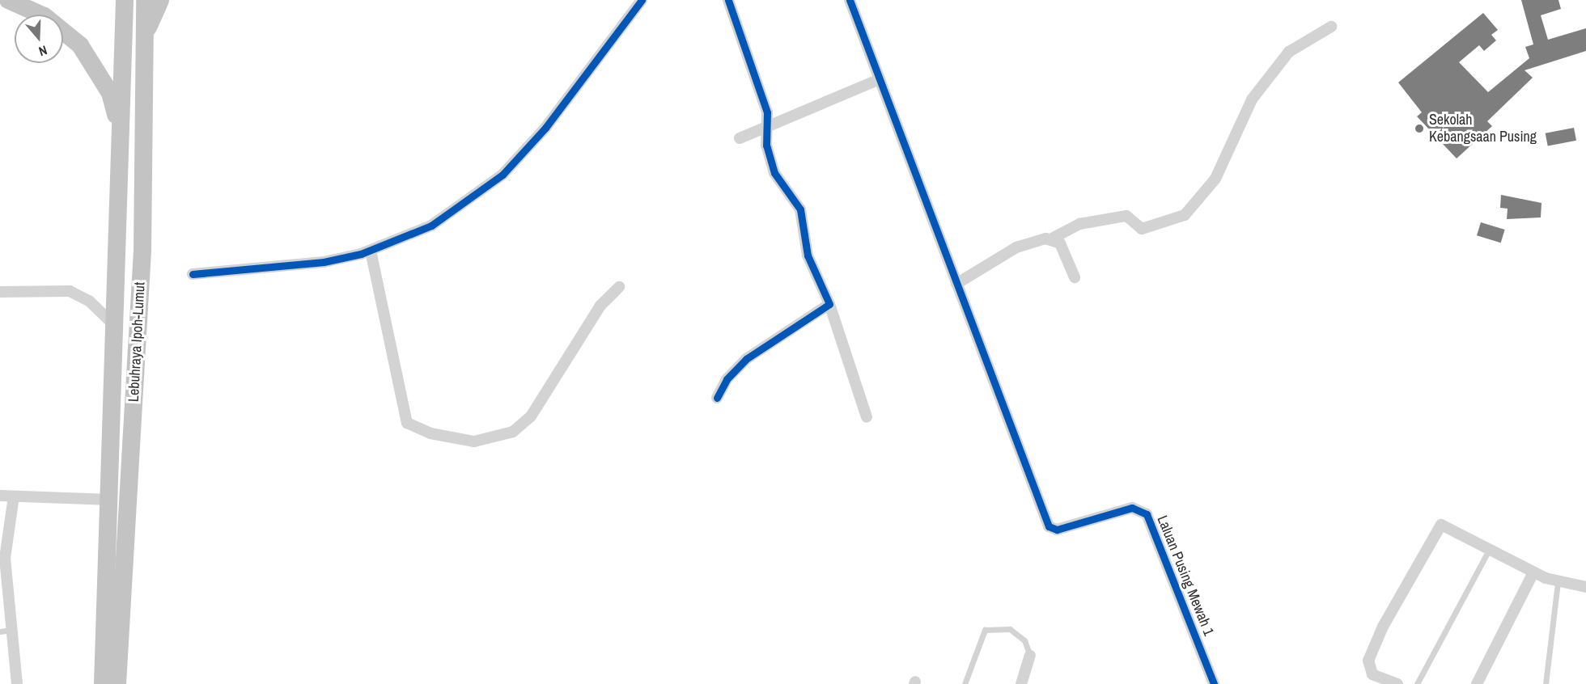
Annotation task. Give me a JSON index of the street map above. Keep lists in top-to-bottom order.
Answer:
{
  "streets": {
    "highway": ["Lebuhraya Ipoh-Lumut"],
    "street": ["Laluan Pusing Mewah 1"]
  },
  "places": ["Sekolah Kebangsaan Pusing"],
  "north": "bottom"
}
